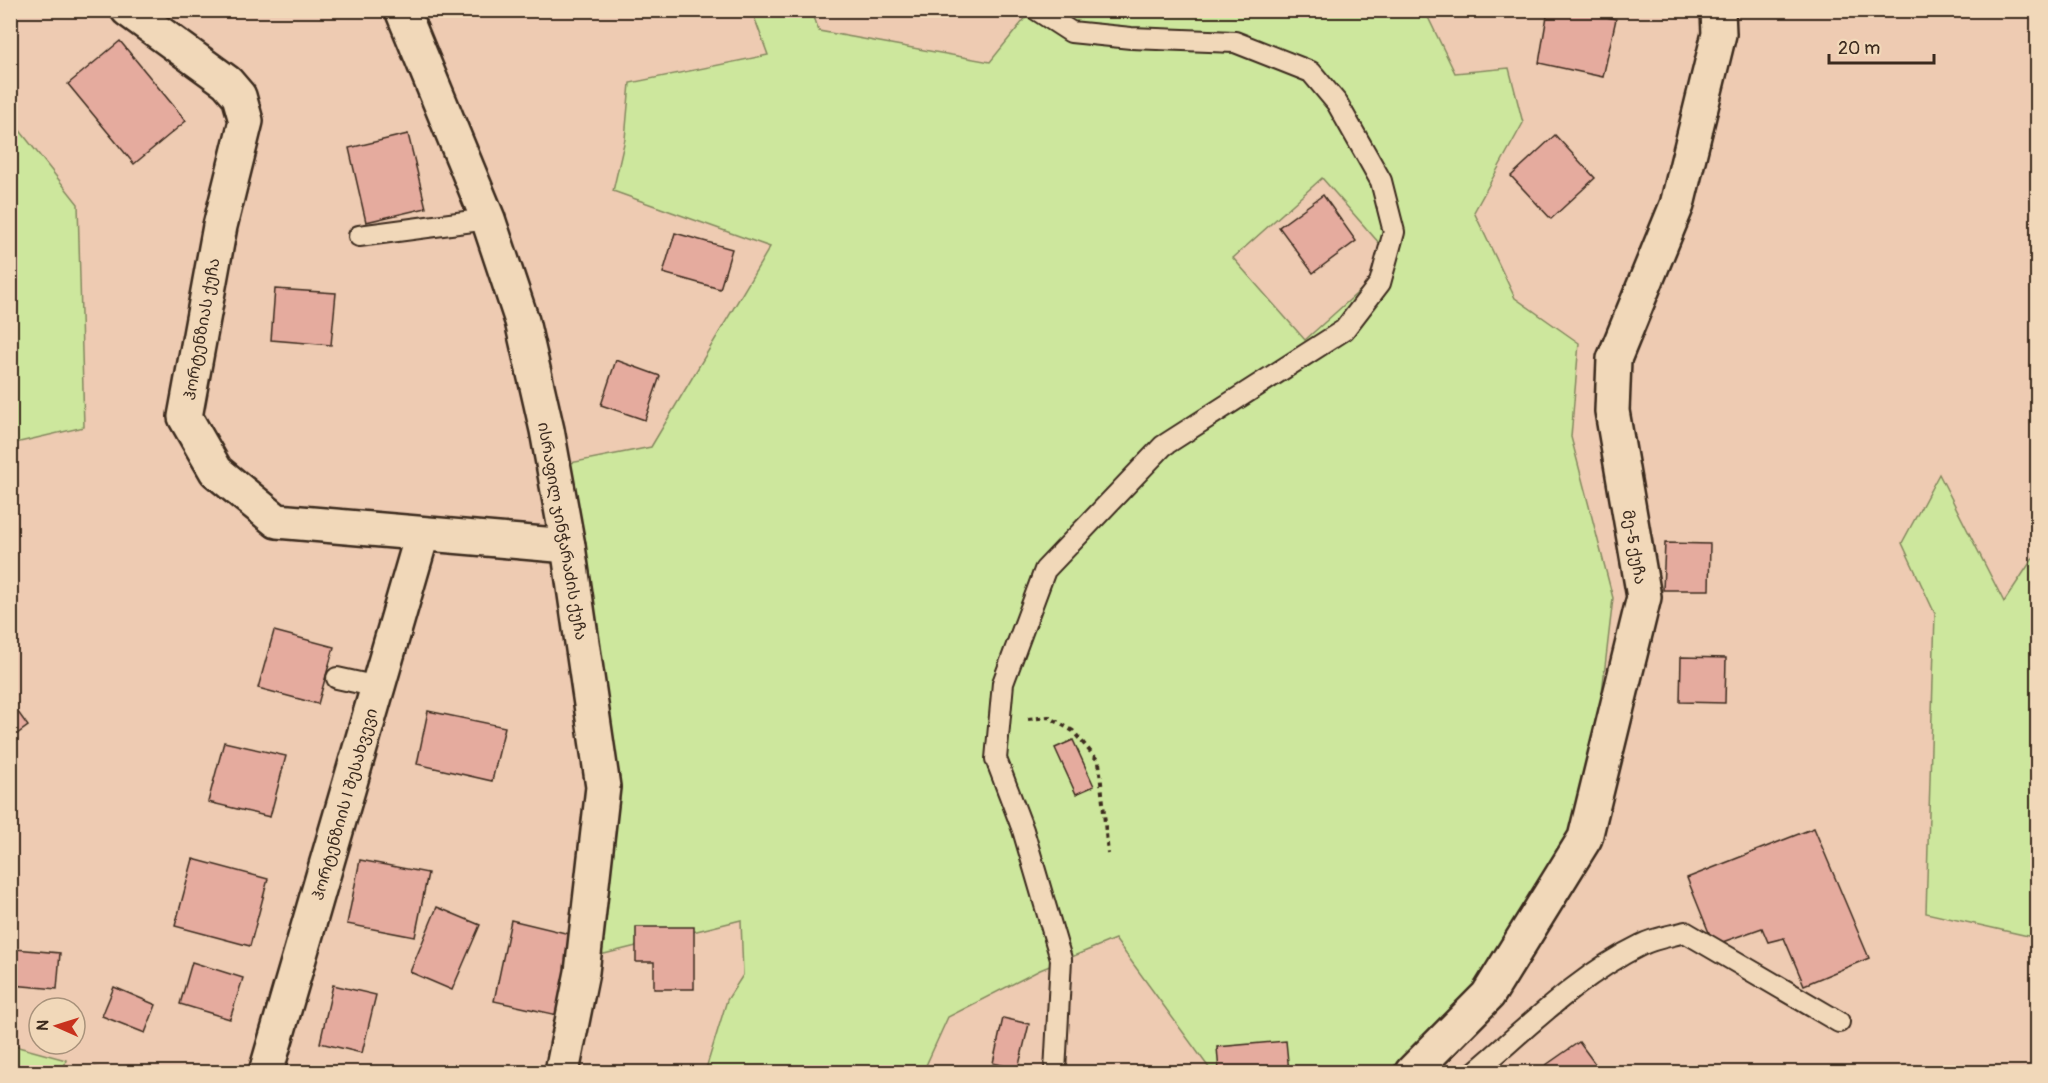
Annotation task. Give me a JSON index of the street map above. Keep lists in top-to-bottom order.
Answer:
{
  "streets": {
    "street": [
      "ჰორტენზიას ქუჩა",
      "ისრაფილ ჯინჭარაძის ქუჩა",
      "მე-5 ქუჩა",
      "ჰორტენზიის I შესახვევი"
    ]
  },
  "crossings": [
    ["ჰორტენზიას ქუჩა", "ისრაფილ ჯინჭარაძის ქუჩა"],
    ["ჰორტენზიას ქუჩა", "ჰორტენზიის I შესახვევი"]
  ],
  "scale_bar": "20 m",
  "north": "left"
}
